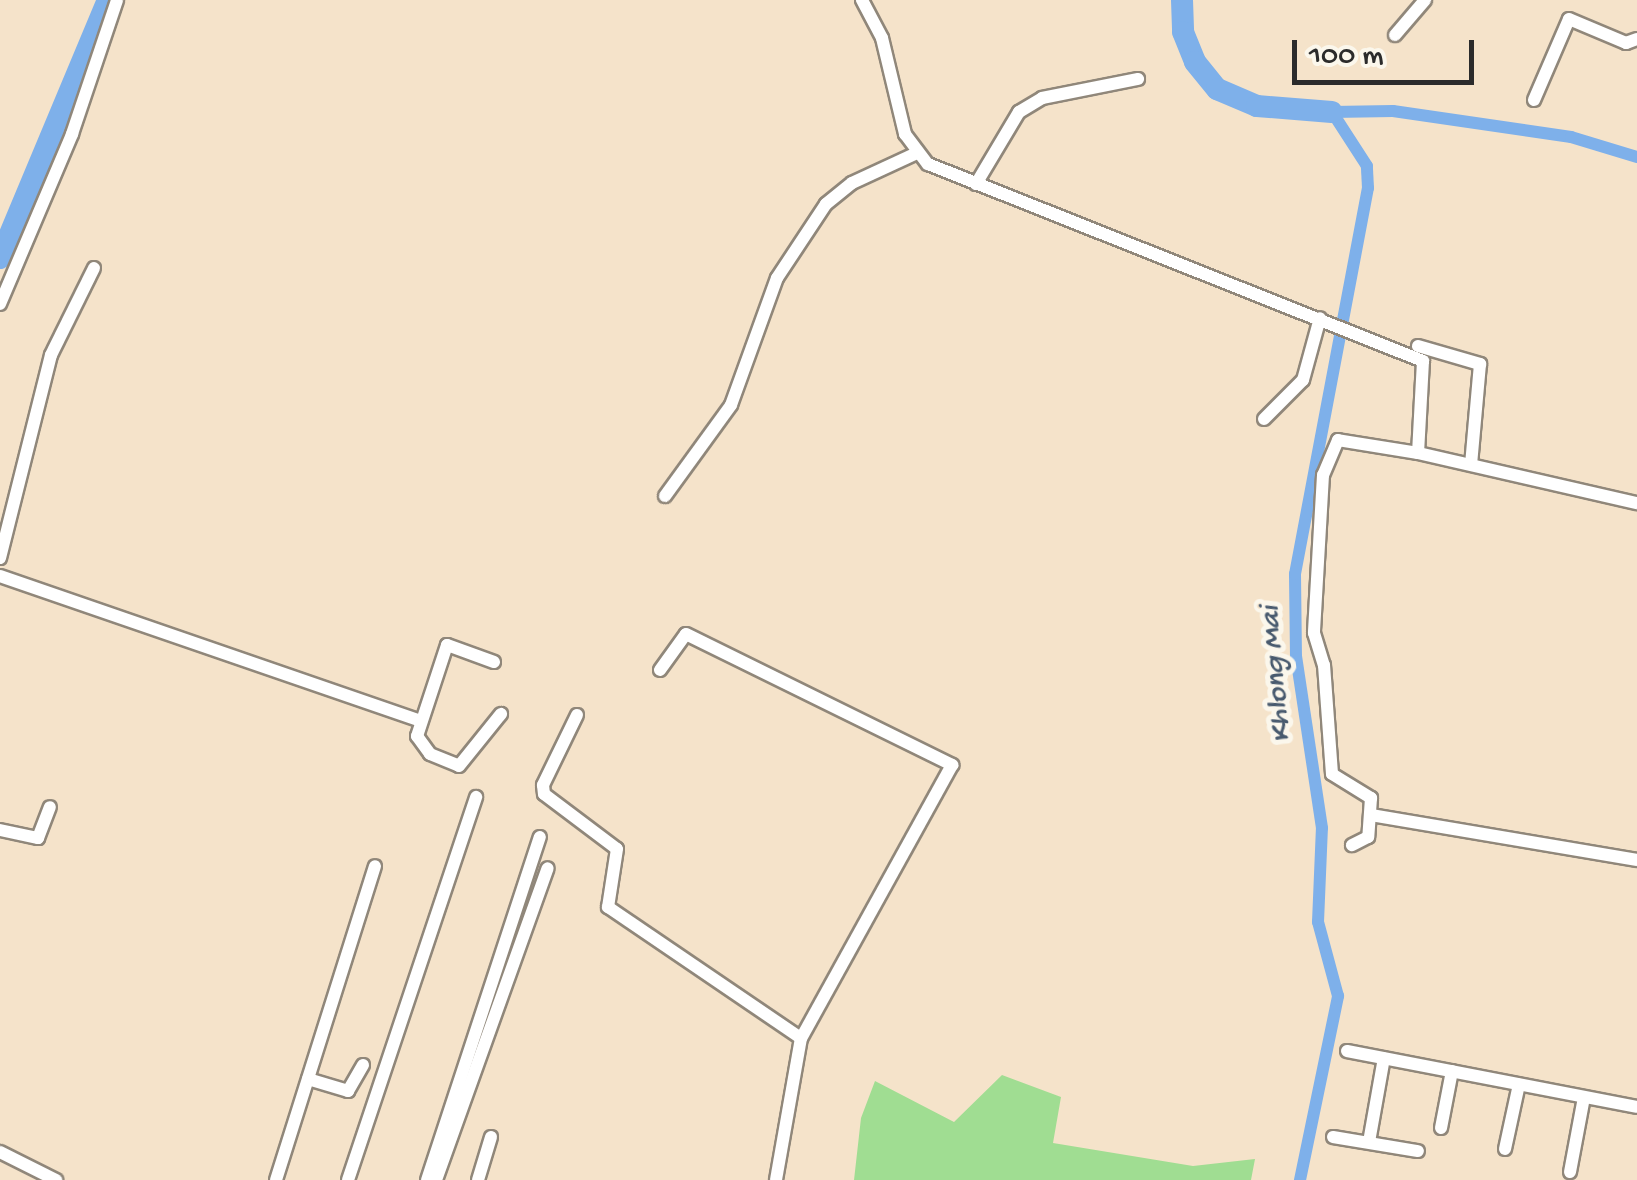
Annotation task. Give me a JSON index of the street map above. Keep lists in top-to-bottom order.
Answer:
{
  "water": ["Khlong Mai"],
  "scale_bar": "100 m"
}
